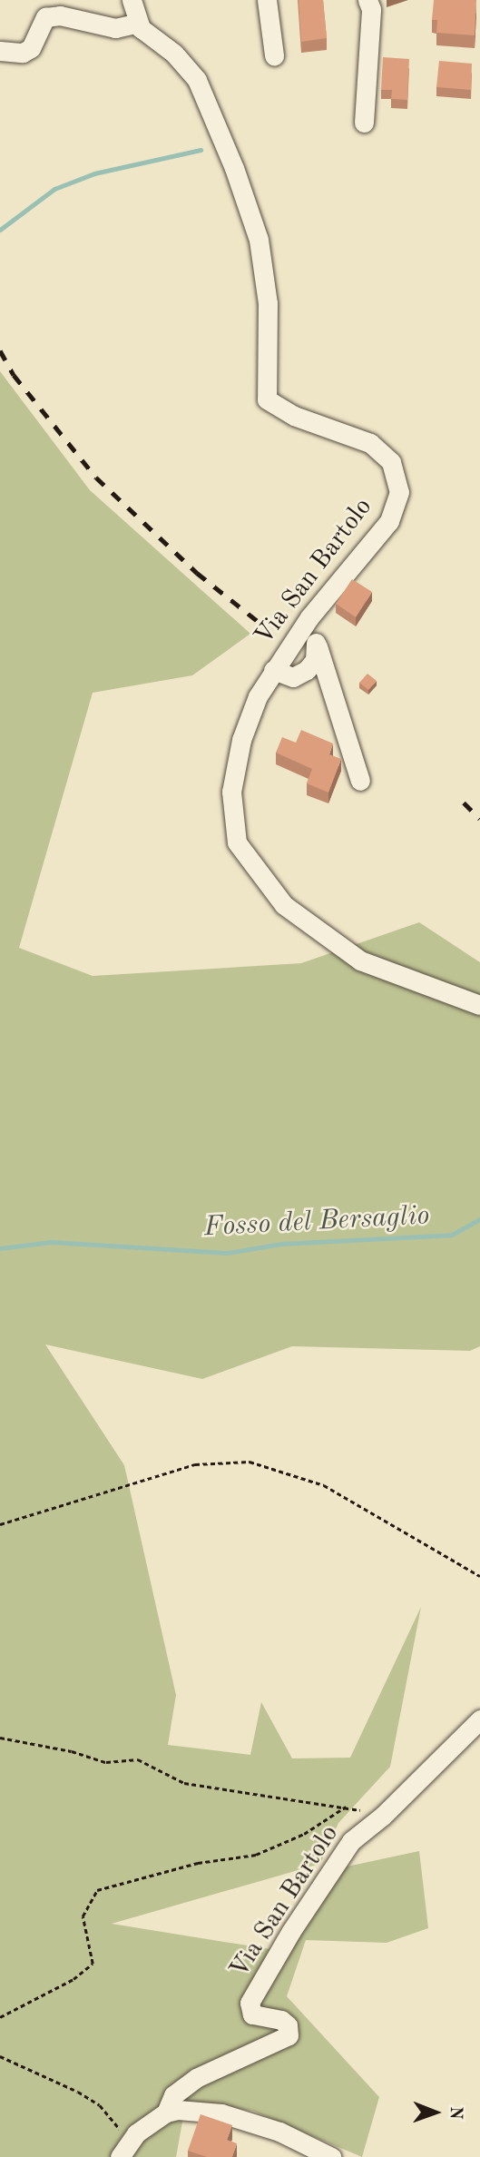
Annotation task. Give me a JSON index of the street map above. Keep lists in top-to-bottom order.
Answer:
{
  "streets": {
    "street": ["Via San Bartolo"]
  },
  "water": ["Fosso del Bersaglio"],
  "north": "right"
}
